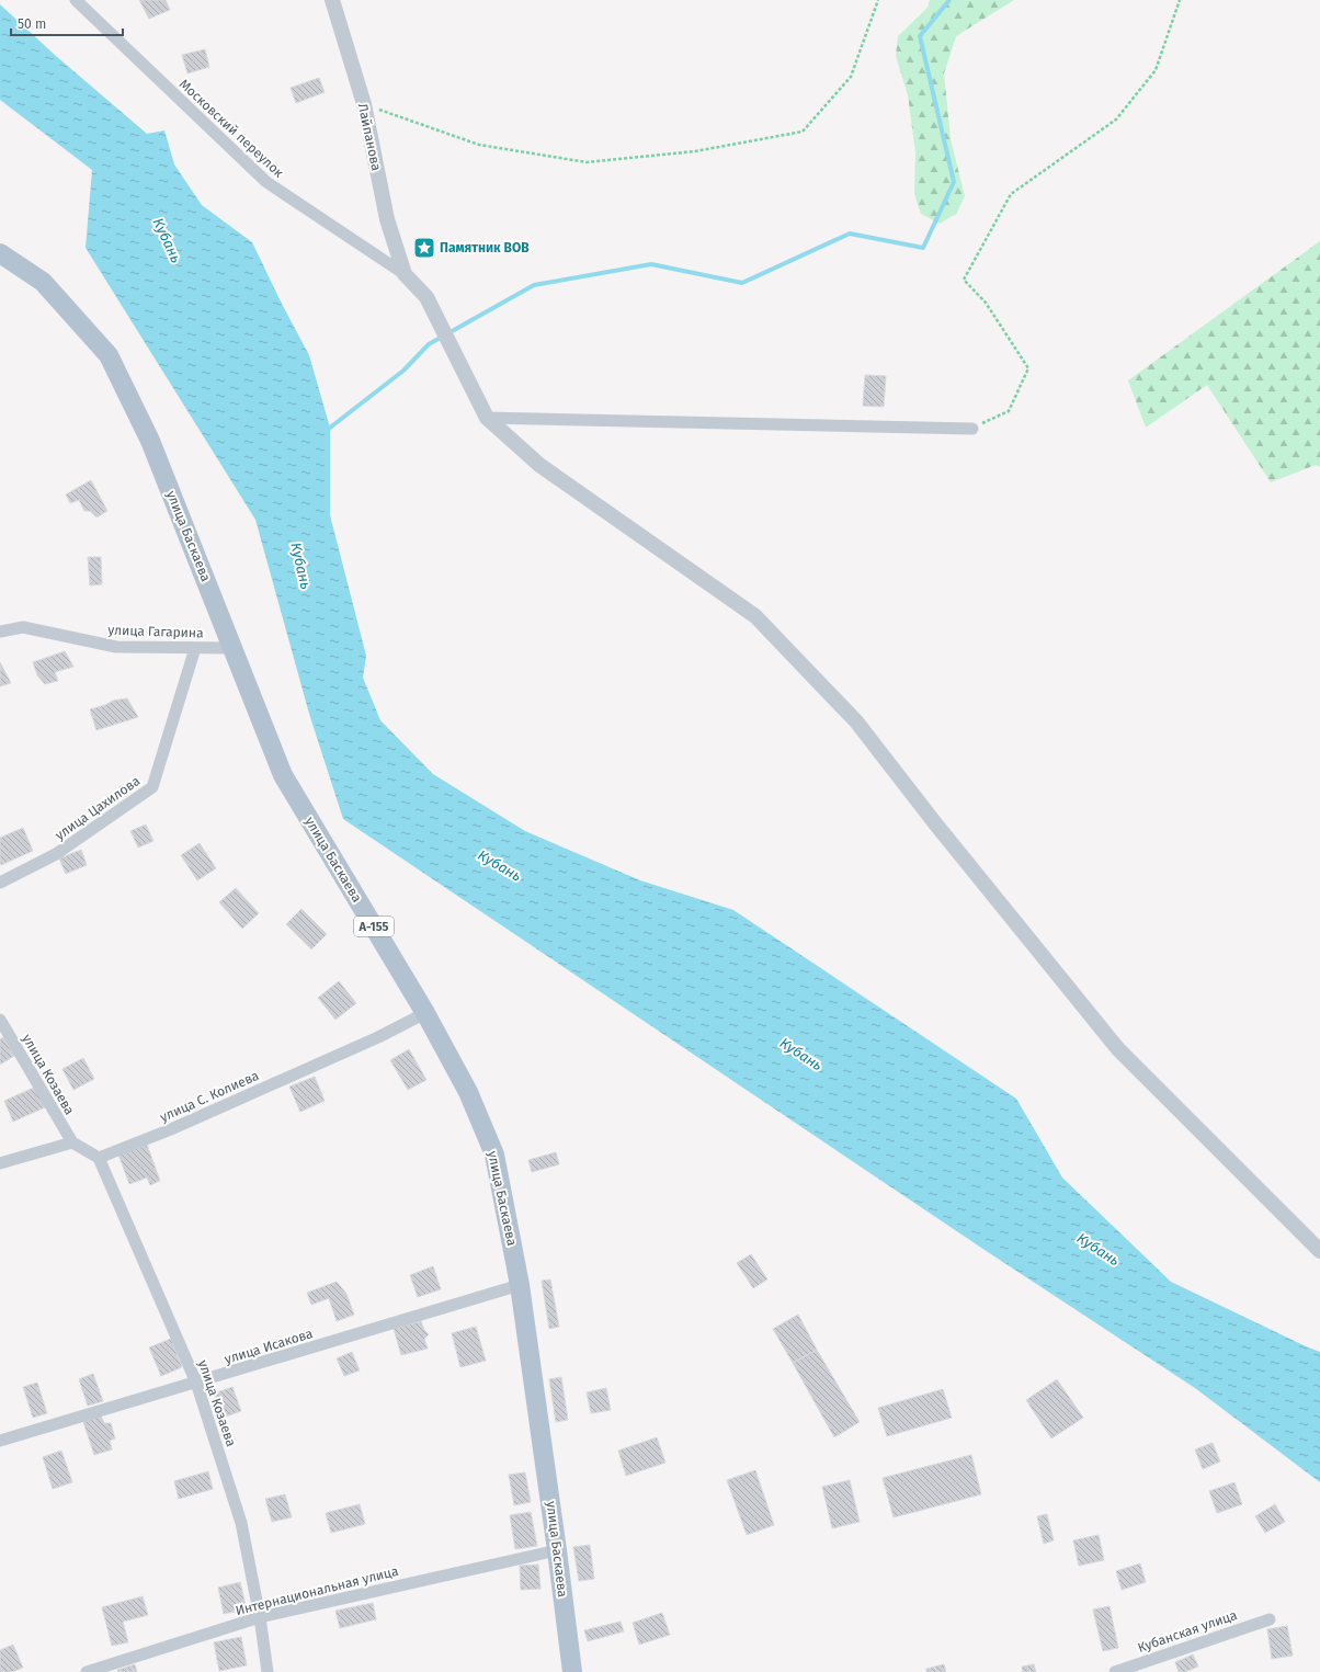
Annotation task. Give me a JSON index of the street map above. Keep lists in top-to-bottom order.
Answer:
{
  "streets": {
    "main road": ["улица Баскаева", "А-155"],
    "street": [
      "Московский переулок",
      "Лайпанова",
      "улица Гагарина",
      "улица Цахилова",
      "улица Козаева",
      "улица С. Колиева",
      "улица Исакова",
      "Интернациональная улица",
      "Кубанская улица"
    ]
  },
  "crossings": [
    ["Московский переулок", "Лайпанова"],
    ["улица Баскаева", "улица Гагарина"],
    ["улица Баскаева", "улица С. Колиева"],
    ["улица Баскаева", "улица Исакова"],
    ["улица Баскаева", "Интернациональная улица"],
    ["улица Гагарина", "улица Цахилова"],
    ["улица Козаева", "улица С. Колиева"],
    ["улица Козаева", "улица Исакова"],
    ["улица Козаева", "Интернациональная улица"]
  ],
  "water": ["Кубань"],
  "places": {
    "place": ["Памятник ВОВ"]
  },
  "scale_bar": "50 m"
}
